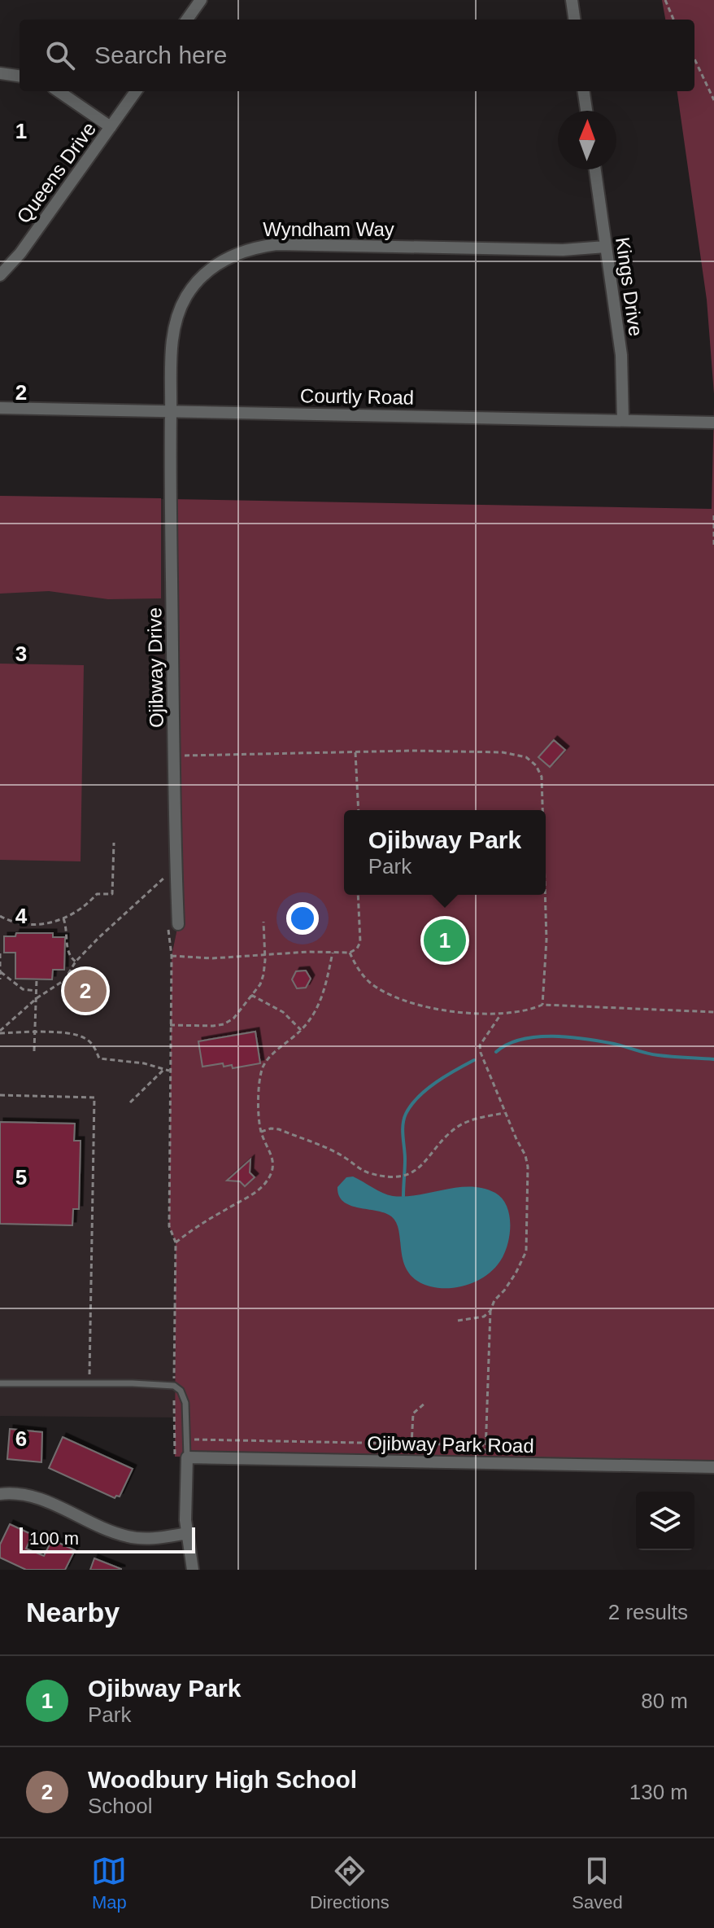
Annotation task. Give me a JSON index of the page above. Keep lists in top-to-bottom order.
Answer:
{
  "streets": {
    "street": [
      "Queens Drive",
      "Wyndham Way",
      "Kings Drive",
      "Courtly Road",
      "Ojibway Drive",
      "Ojibway Park Road"
    ]
  },
  "crossings": [
    ["Wyndham Way", "Kings Drive"],
    ["Wyndham Way", "Courtly Road"],
    ["Wyndham Way", "Ojibway Drive"],
    ["Kings Drive", "Courtly Road"],
    ["Courtly Road", "Ojibway Drive"]
  ],
  "scale_bar": "100 m",
  "north": "top",
  "page": {
    "search": "Search here",
    "popup": ["Ojibway Park", "Park"],
    "pins": ["1", "2"],
    "scale": "100 m",
    "heading": ["Nearby", "2 results"],
    "list": [
      {
        "mark": "1",
        "name": "Ojibway Park",
        "note": "Park",
        "value": "80 m"
      },
      {
        "mark": "2",
        "name": "Woodbury High School",
        "note": "School",
        "value": "130 m"
      }
    ],
    "nav": ["Map", "Directions", "Saved"]
  },
  "grid": {
    "rows": [
      "1",
      "2",
      "3",
      "4",
      "5",
      "6"
    ]
  }
}
